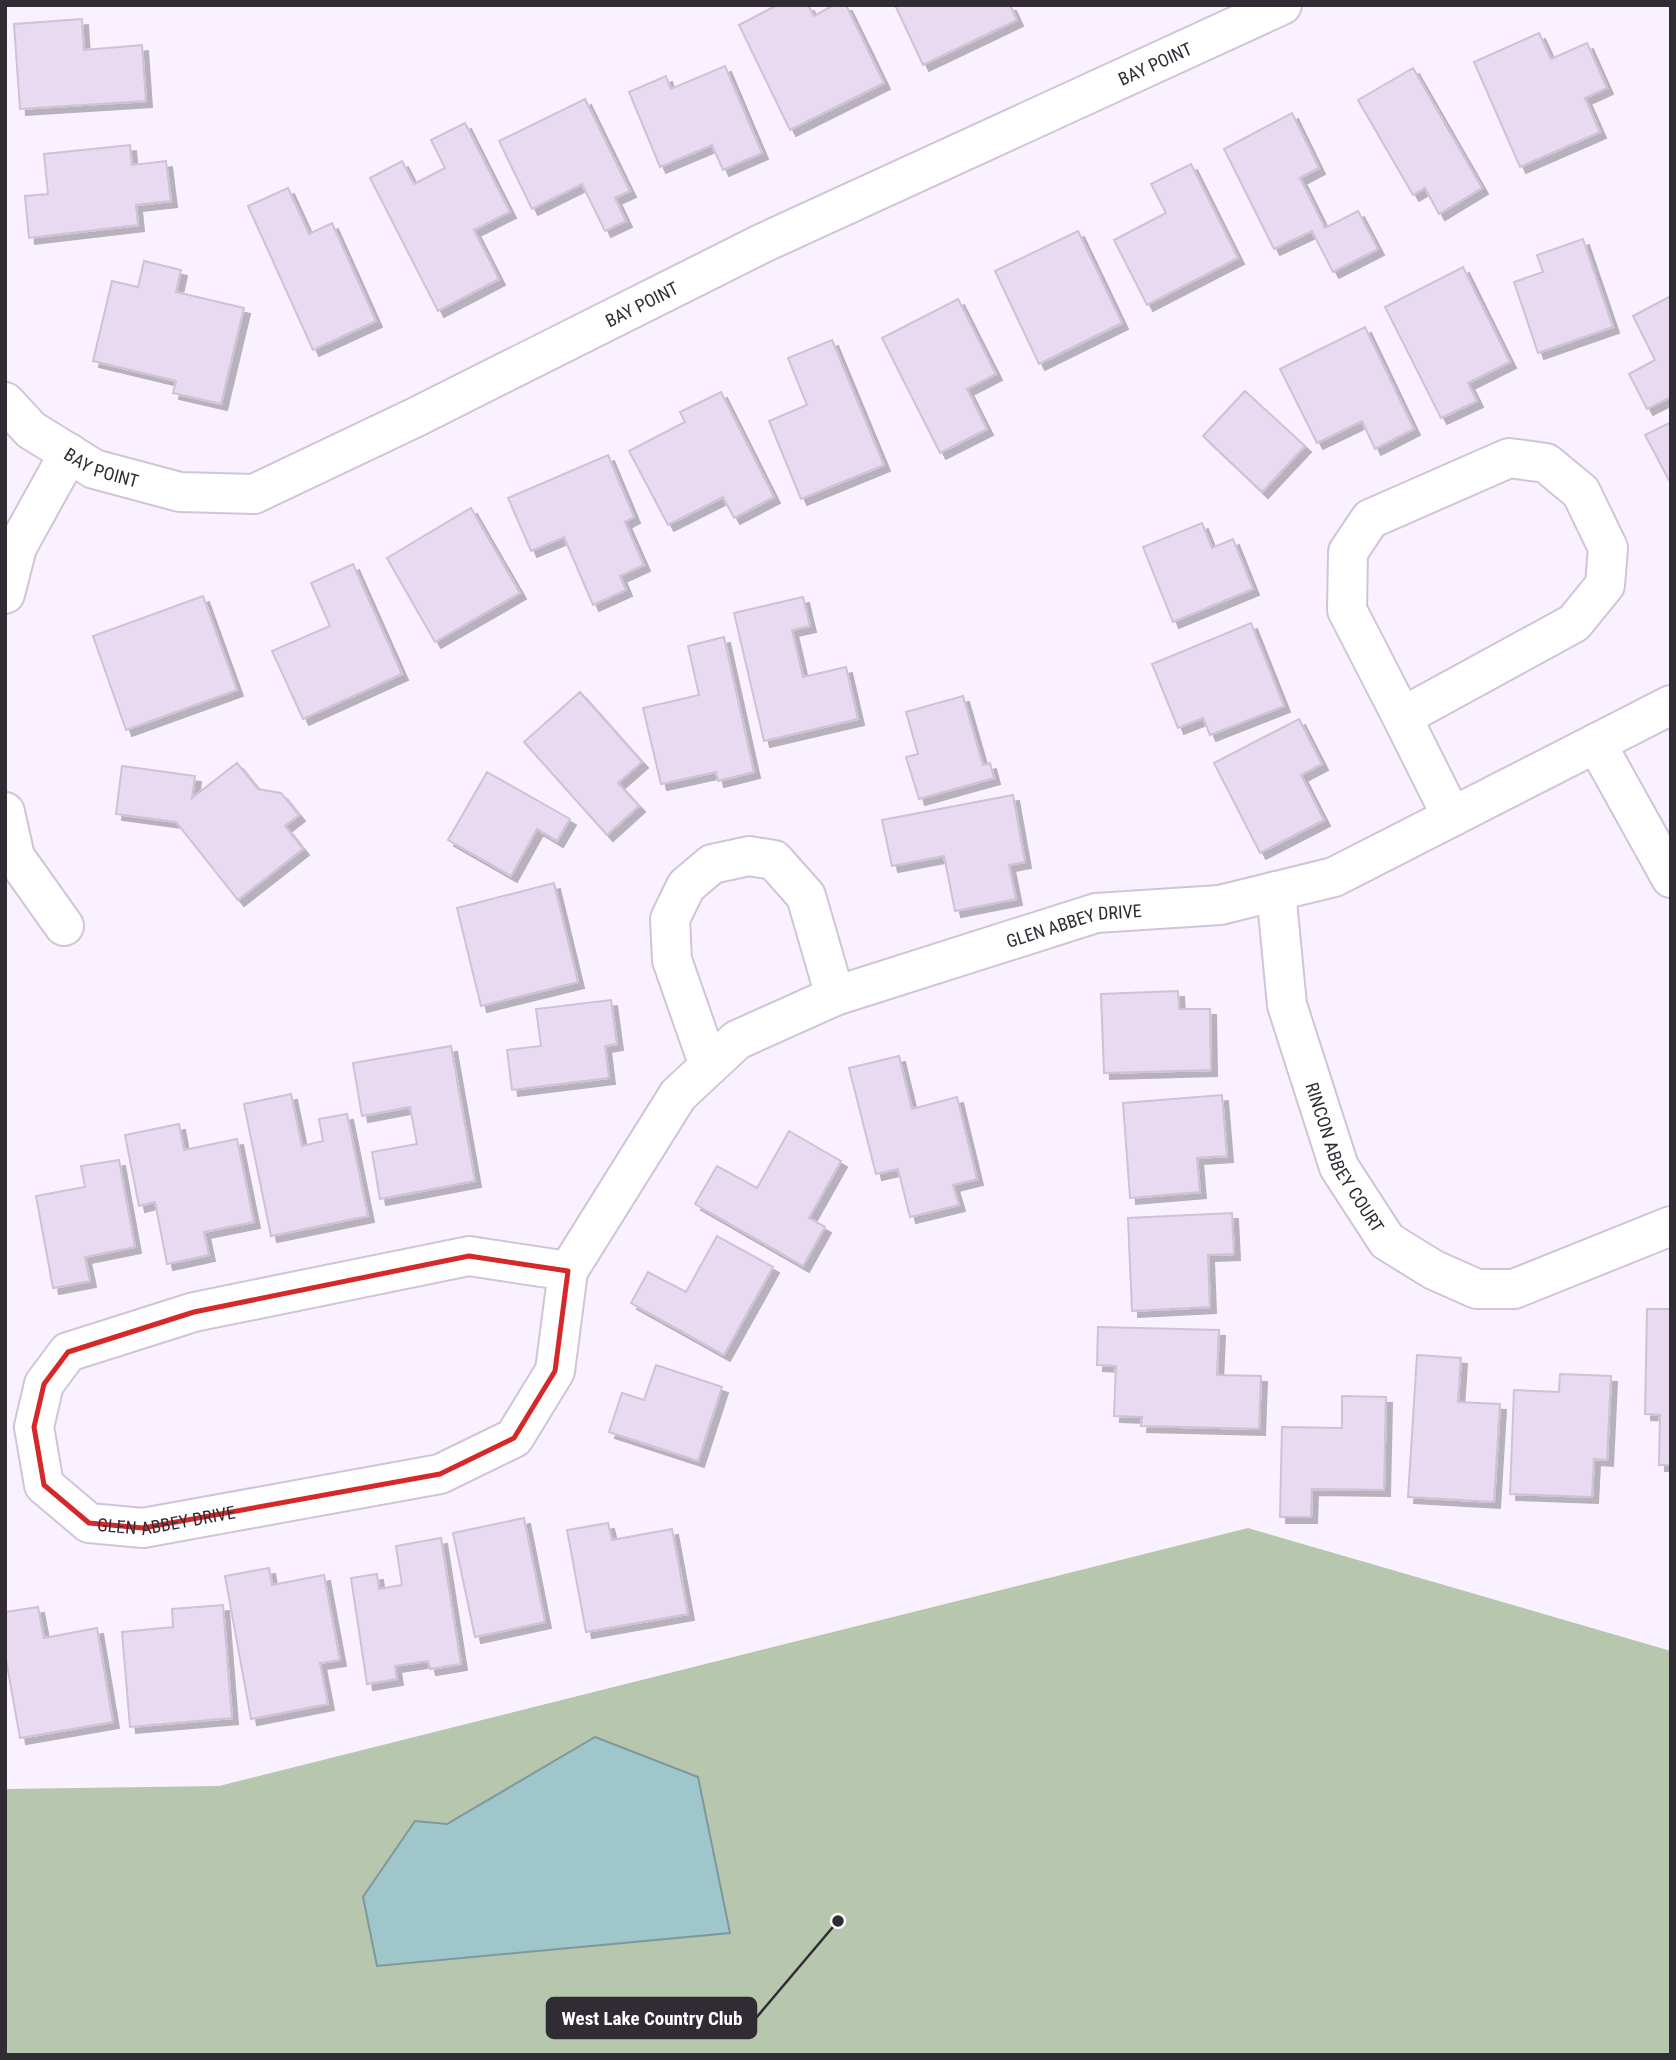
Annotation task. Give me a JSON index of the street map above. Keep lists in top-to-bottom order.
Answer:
{
  "streets": {
    "street": ["BAY POINT", "GLEN ABBEY DRIVE", "RINCON ABBEY COURT"]
  },
  "crossings": [
    ["GLEN ABBEY DRIVE", "RINCON ABBEY COURT"]
  ],
  "places": ["West Lake Country Club"]
}
